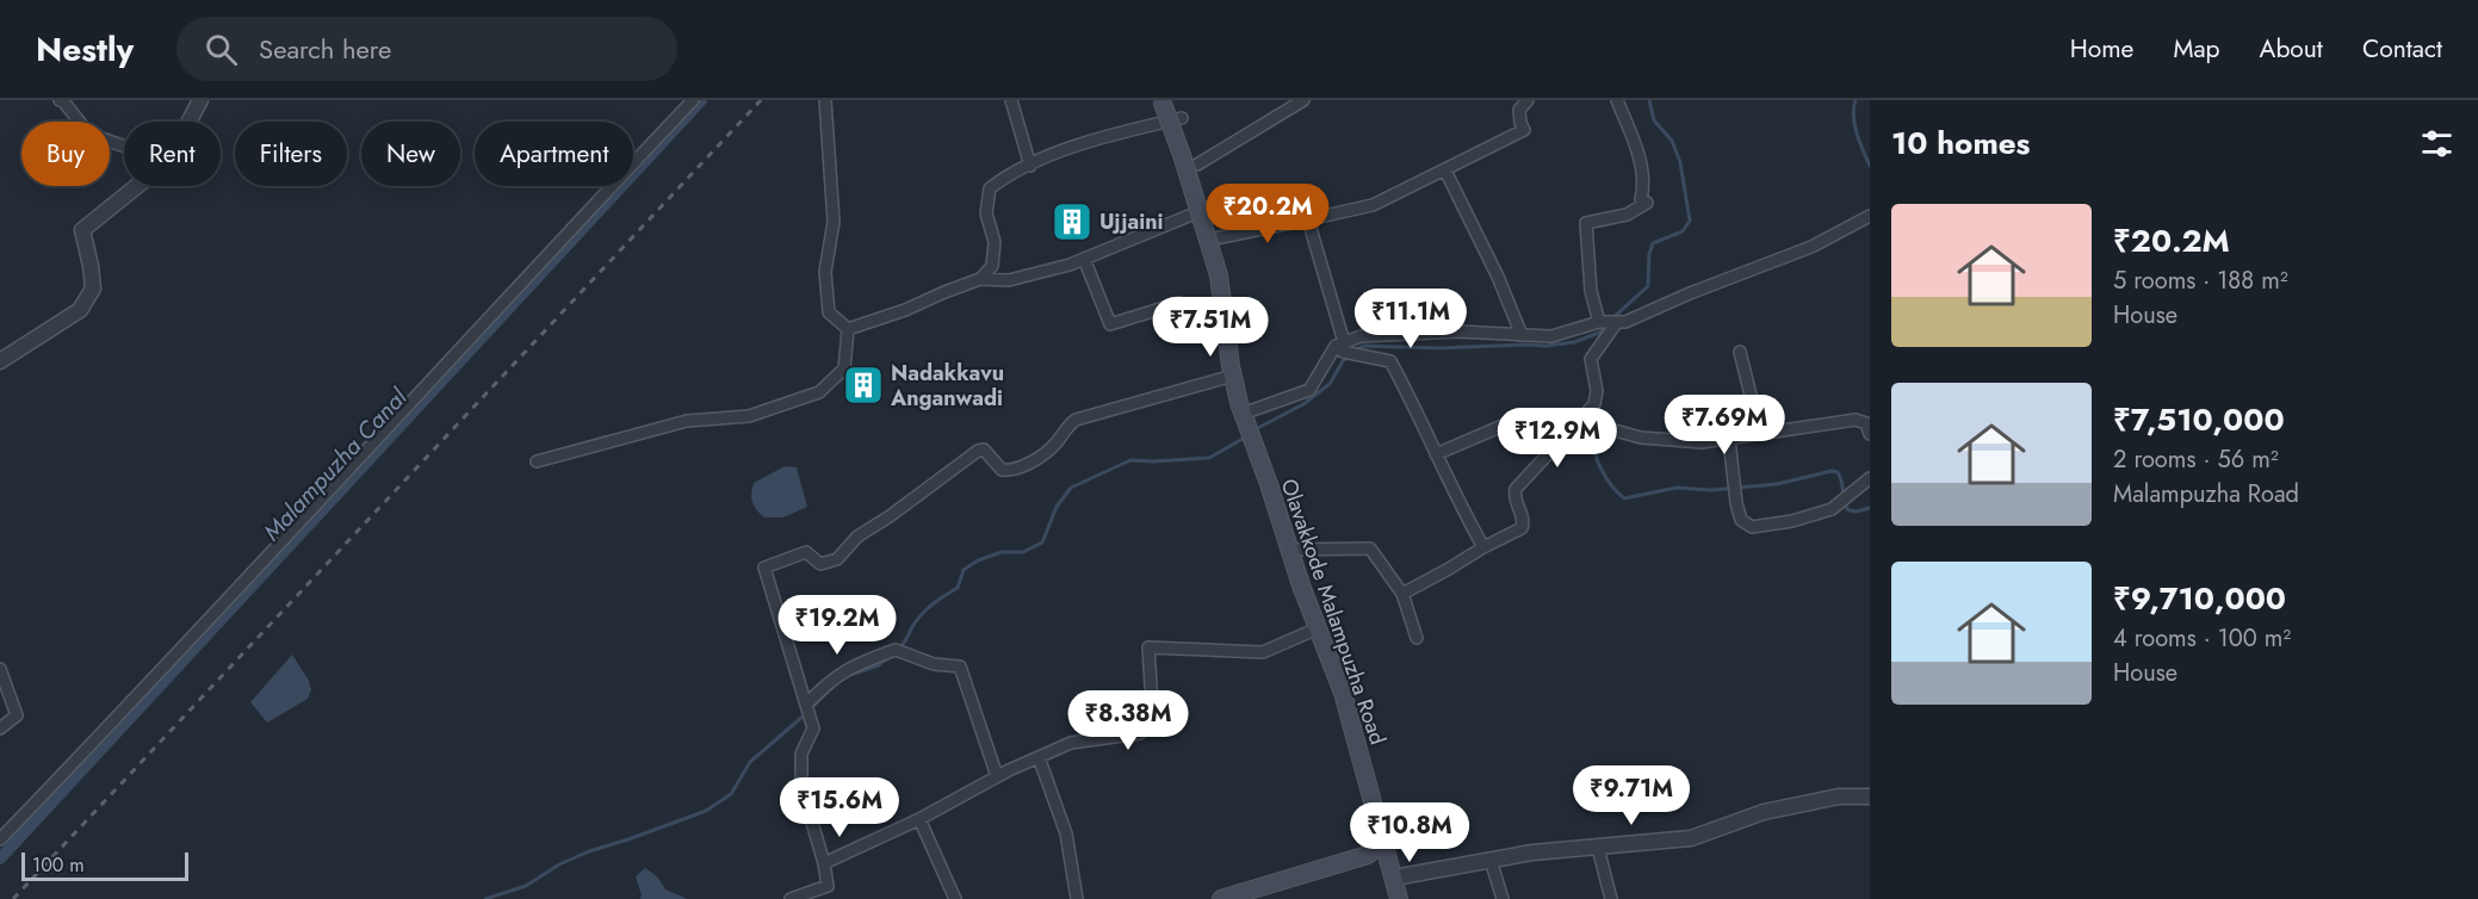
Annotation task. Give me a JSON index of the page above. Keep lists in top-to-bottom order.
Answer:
{
  "streets": {
    "main road": ["Olavakkode Malampuzha Road"]
  },
  "water": ["Malampuzha Canal"],
  "places": {
    "building": ["Ujjaini", "Nadakkavu Anganwadi"]
  },
  "scale_bar": "100 m",
  "page": {
    "header": "Nestly",
    "search": "Search here",
    "nav": [
      "Home",
      "Map",
      "About",
      "Contact"
    ],
    "heading": "10 homes",
    "chip": [
      "Buy",
      "Rent",
      "Filters",
      "New",
      "Apartment"
    ],
    "price": [
      "₹20.2M",
      "₹11.1M",
      "₹7.51M",
      "₹7.69M",
      "₹12.9M",
      "₹19.2M",
      "₹8.38M",
      "₹9.71M",
      "₹15.6M",
      "₹10.8M"
    ],
    "list": [
      {
        "name": "₹20.2M",
        "note": "5 rooms · 188 m² · House"
      },
      {
        "name": "₹7,510,000",
        "note": "2 rooms · 56 m² · Malampuzha Road"
      },
      {
        "name": "₹9,710,000",
        "note": "4 rooms · 100 m² · House"
      }
    ],
    "scale": "100 m"
  }
}
